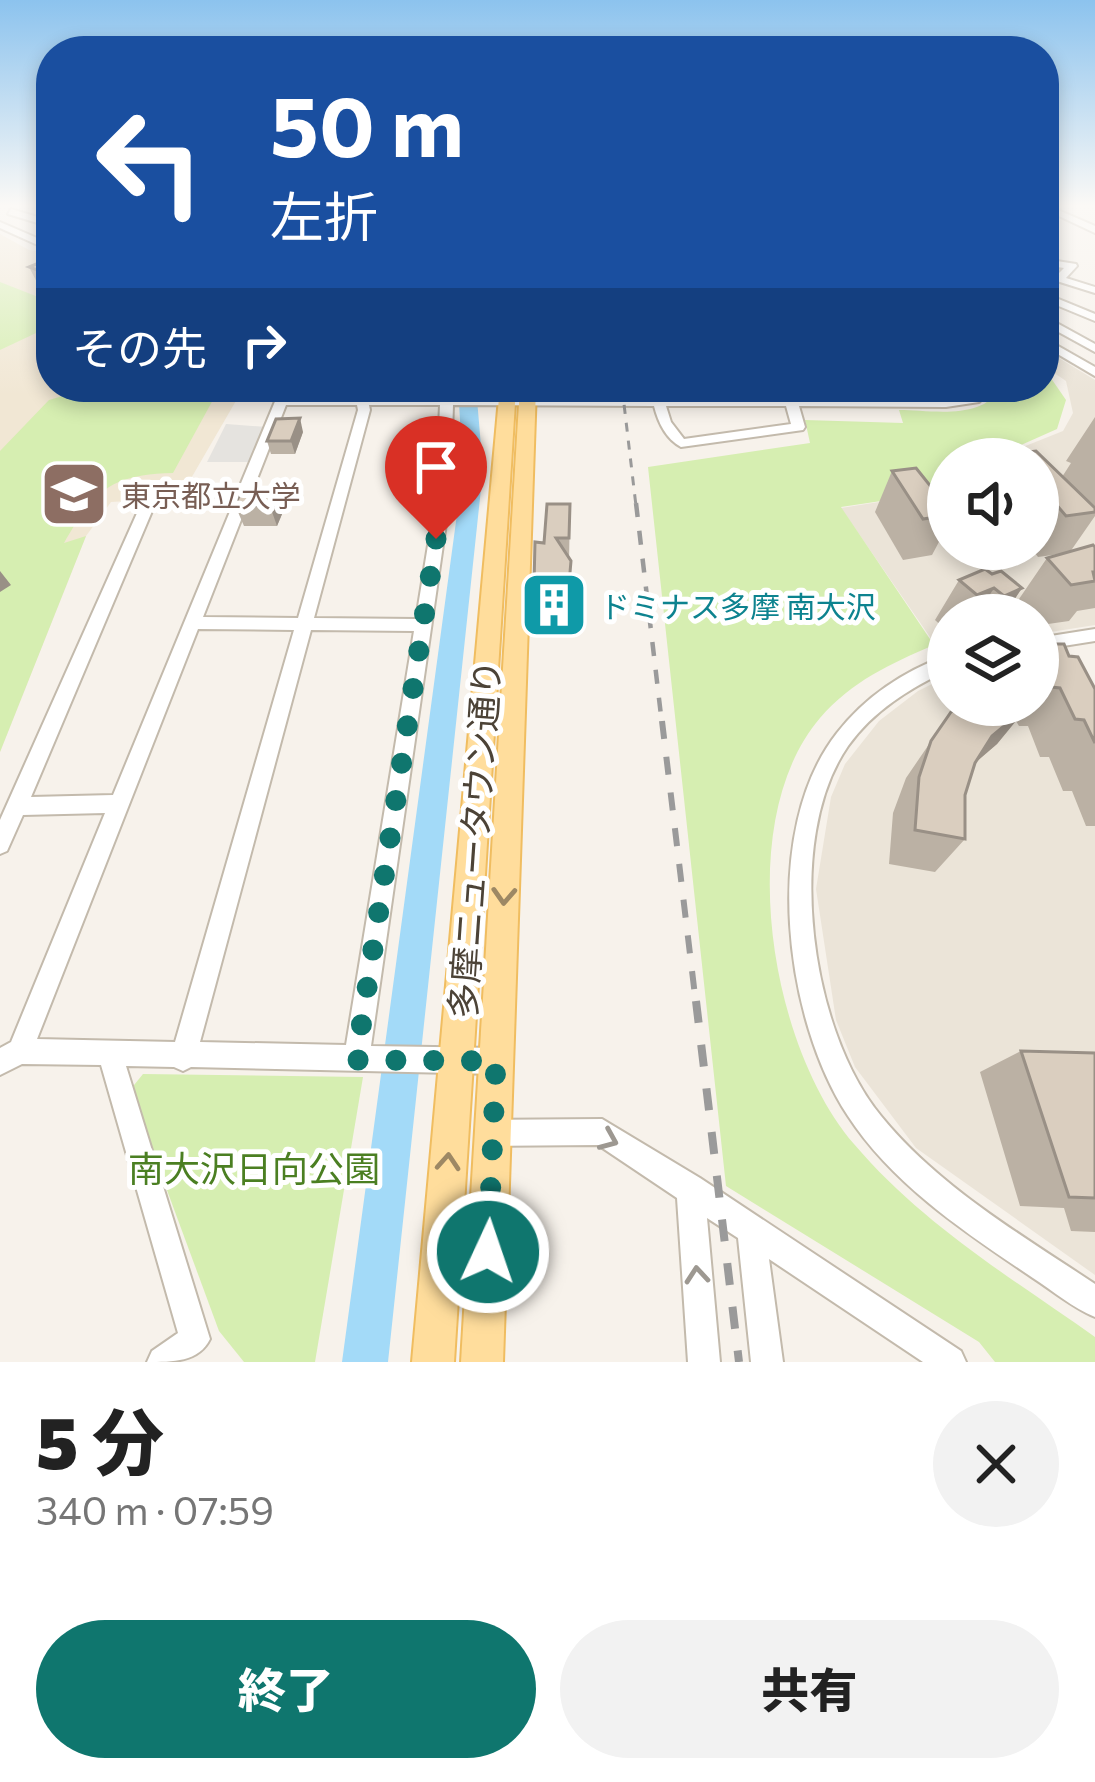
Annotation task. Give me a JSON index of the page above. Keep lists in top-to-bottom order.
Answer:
{
  "streets": {
    "main road": ["多摩ニュータウン通り"]
  },
  "parks": ["南大沢日向公園"],
  "places": {
    "school or university": ["東京都立大学"],
    "building": ["ドミナス多摩 南大沢"]
  },
  "page": {
    "turn": ["50 m", "左折"],
    "then": "その先",
    "heading": ["5 分", "340 m · 07:59"],
    "buttons": ["終了", "共有"]
  }
}
